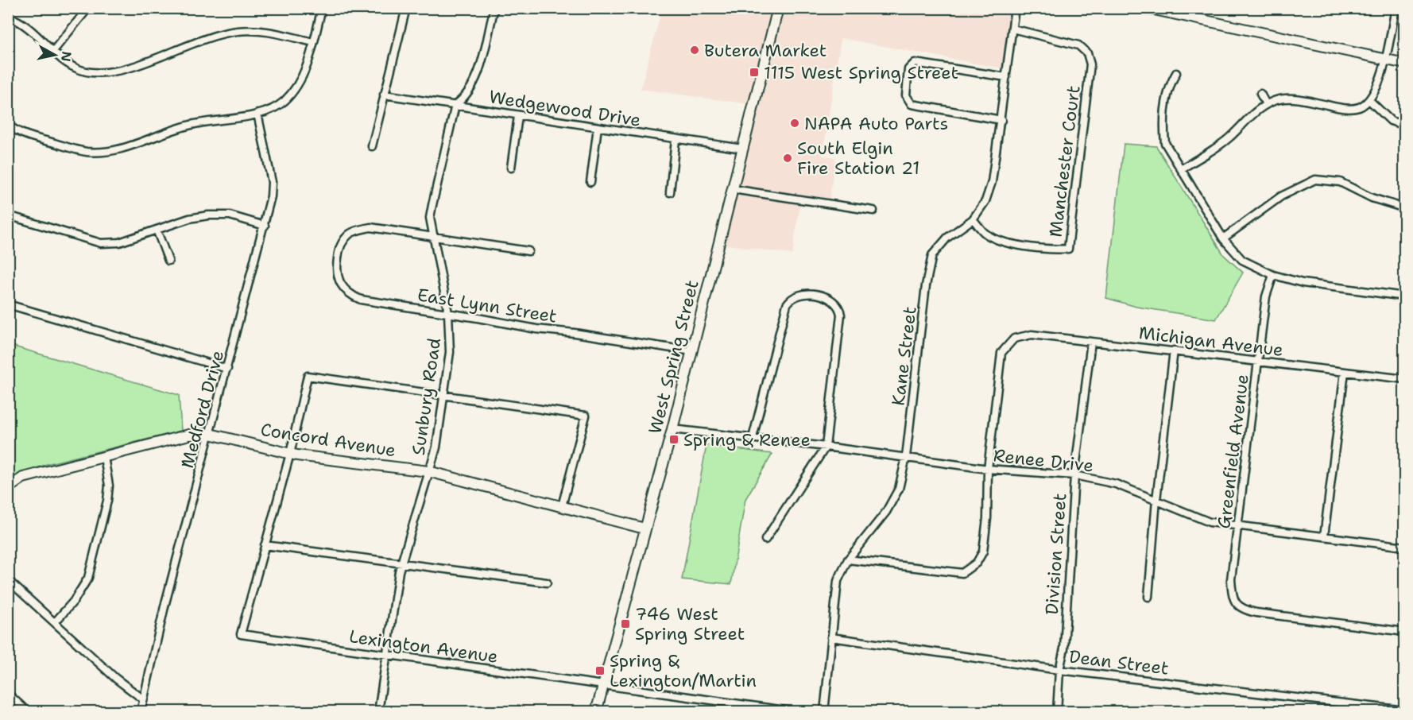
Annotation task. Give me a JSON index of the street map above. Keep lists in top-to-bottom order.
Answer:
{
  "streets": {
    "main road": ["West Spring Street", "Concord Avenue"],
    "street": [
      "Wedgewood Drive",
      "Manchester Court",
      "East Lynn Street",
      "Michigan Avenue",
      "Kane Street",
      "Sunbury Road",
      "Medford Drive",
      "Greenfield Avenue",
      "Renee Drive",
      "Division Street",
      "Lexington Avenue",
      "Dean Street"
    ]
  },
  "crossings": [
    ["Wedgewood Drive", "West Spring Street"],
    ["Wedgewood Drive", "Sunbury Road"],
    ["Manchester Court", "Kane Street"],
    ["East Lynn Street", "West Spring Street"],
    ["East Lynn Street", "Sunbury Road"],
    ["Michigan Avenue", "Greenfield Avenue"],
    ["Michigan Avenue", "Renee Drive"],
    ["Michigan Avenue", "Division Street"],
    ["Kane Street", "Renee Drive"],
    ["Kane Street", "Dean Street"],
    ["West Spring Street", "Concord Avenue"],
    ["West Spring Street", "Renee Drive"],
    ["West Spring Street", "Lexington Avenue"],
    ["Sunbury Road", "Concord Avenue"],
    ["Sunbury Road", "Lexington Avenue"],
    ["Medford Drive", "Concord Avenue"],
    ["Greenfield Avenue", "Renee Drive"],
    ["Renee Drive", "Division Street"],
    ["Division Street", "Dean Street"]
  ],
  "places": {
    "other": ["Butera Market", "NAPA Auto Parts", "South Elgin Fire Station 21"],
    "transit": [
      "1115 West Spring Street",
      "Spring & Renee",
      "746 West Spring Street",
      "Spring & Lexington/Martin"
    ]
  },
  "north": "right"
}
